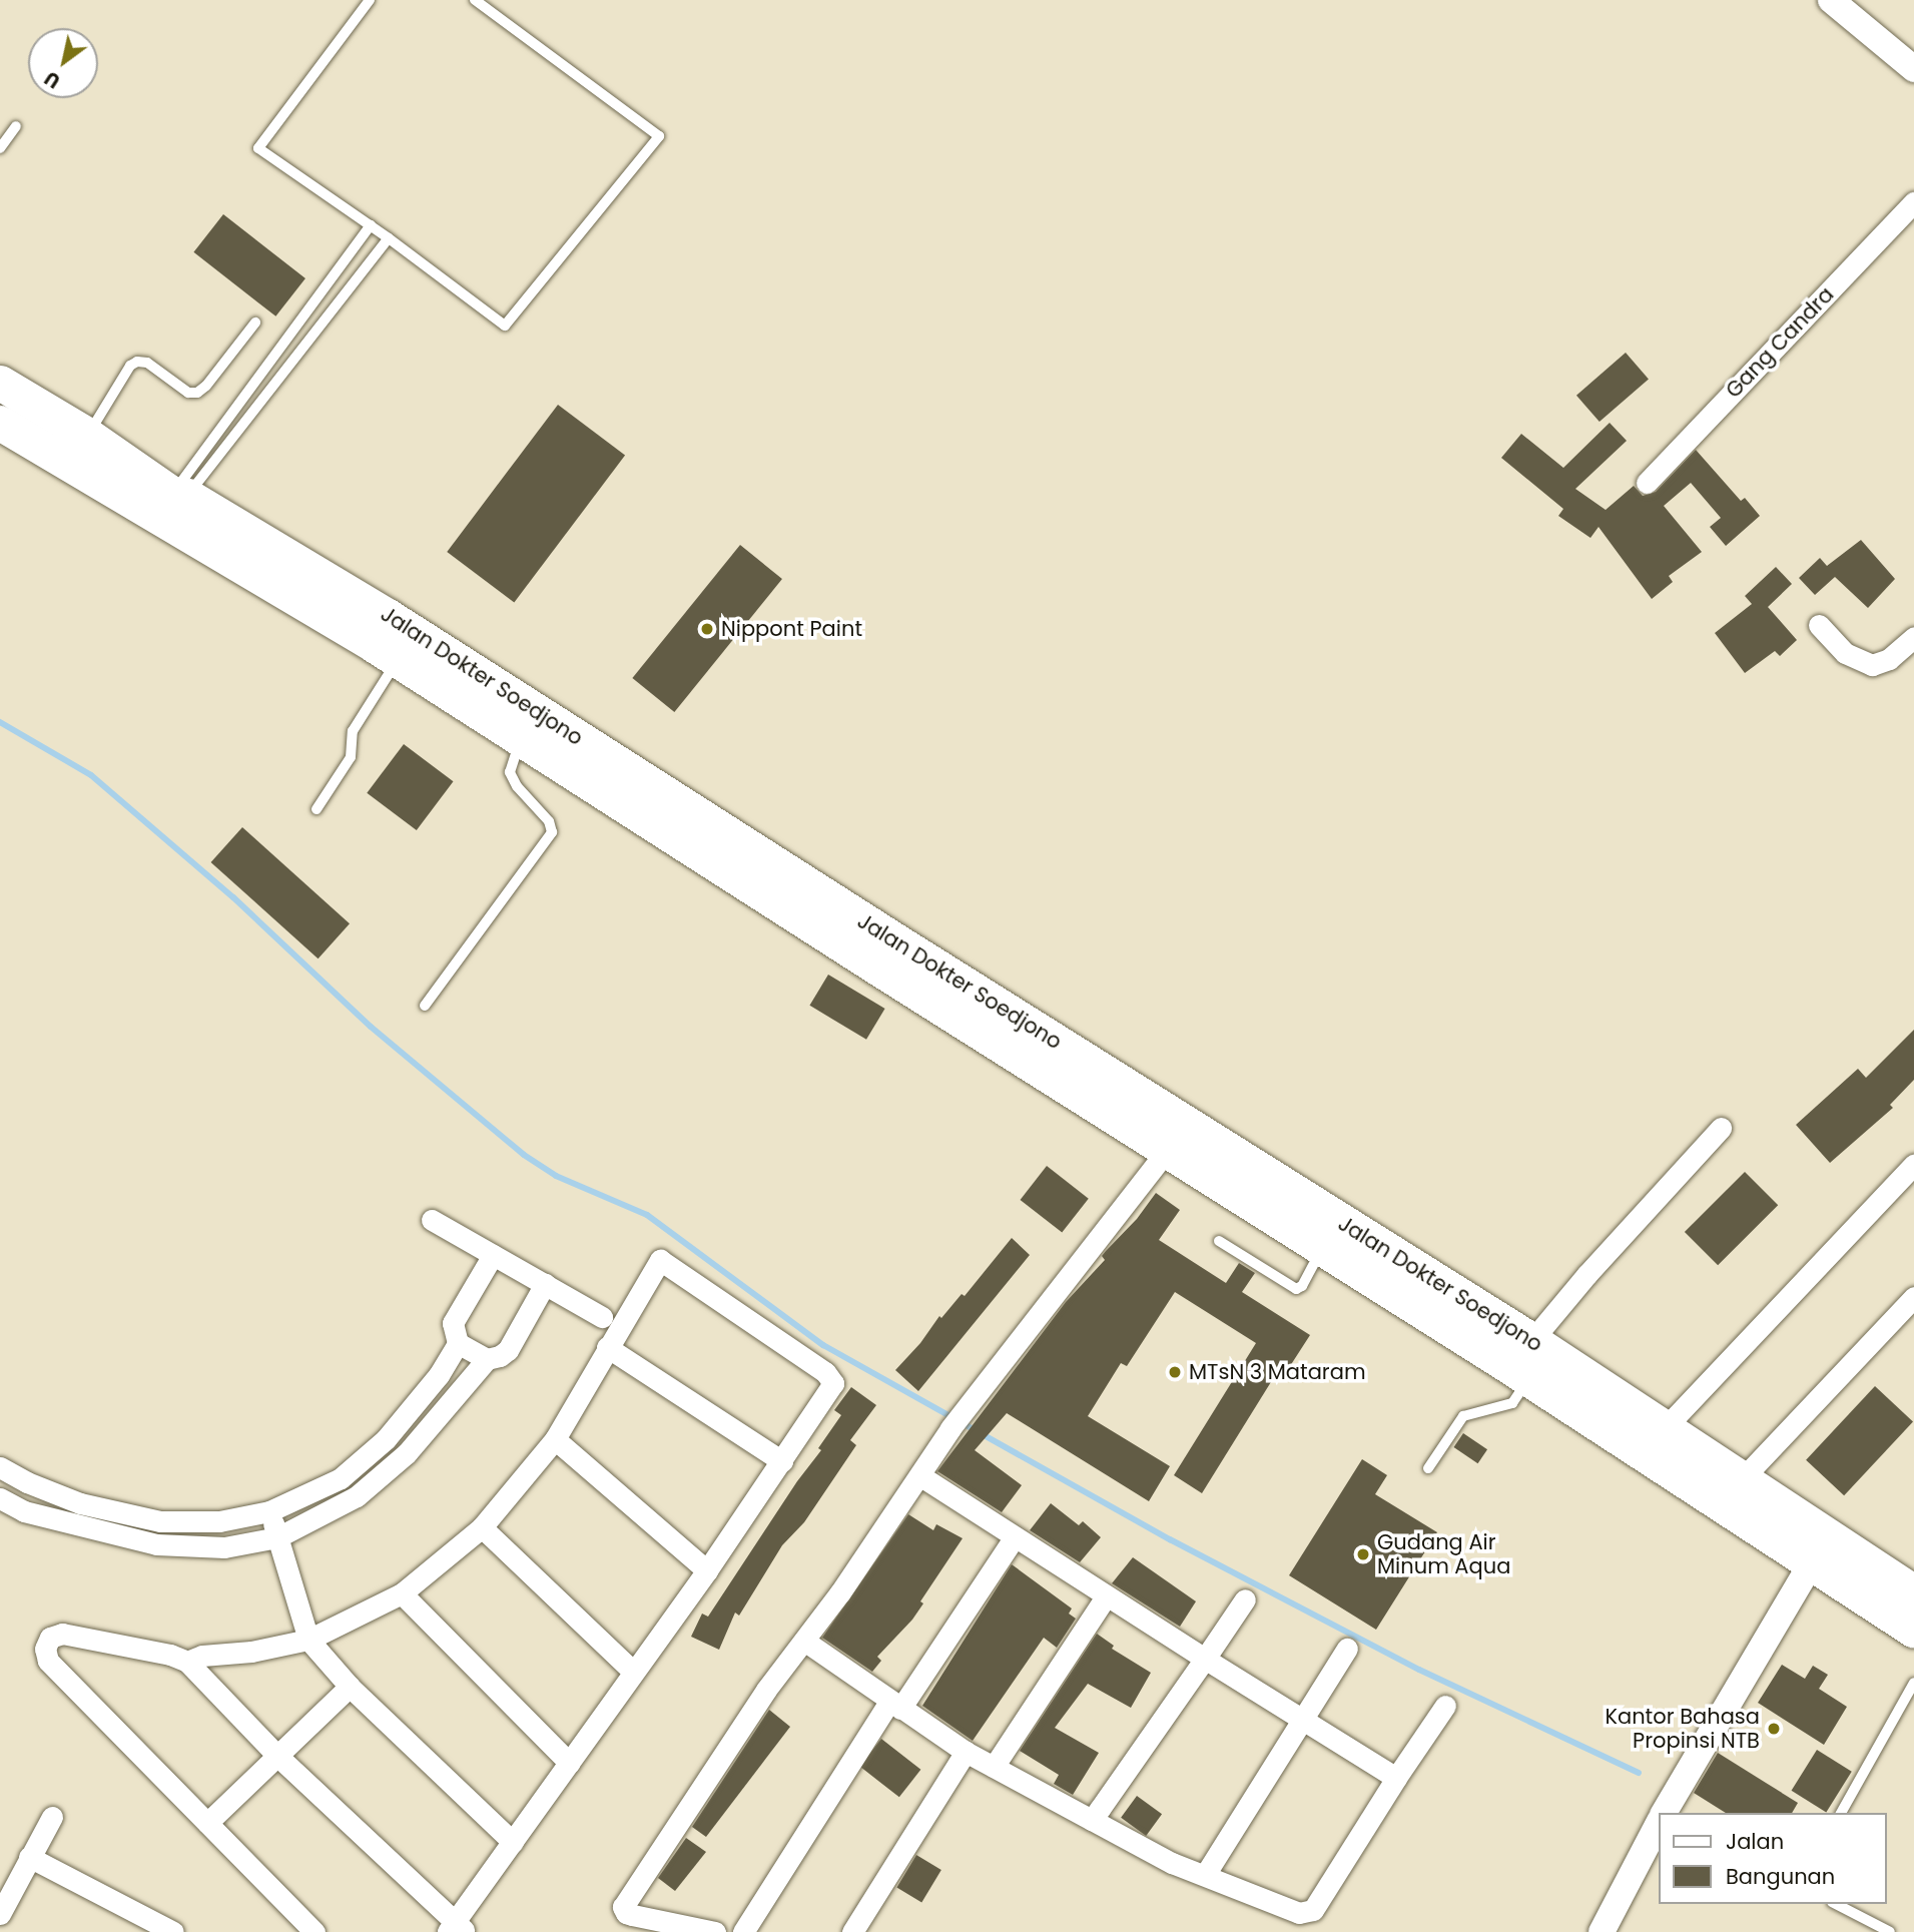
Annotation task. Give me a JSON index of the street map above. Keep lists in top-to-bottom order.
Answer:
{
  "streets": {
    "highway": ["Jalan Dokter Soedjono"],
    "street": ["Gang Candra"]
  },
  "places": [
    "Nippont Paint",
    "MTsN 3 Mataram",
    "Gudang Air Minum Aqua",
    "Kantor Bahasa Propinsi NTB"
  ],
  "legend": ["Jalan", "Bangunan"],
  "north": "bottom left"
}
